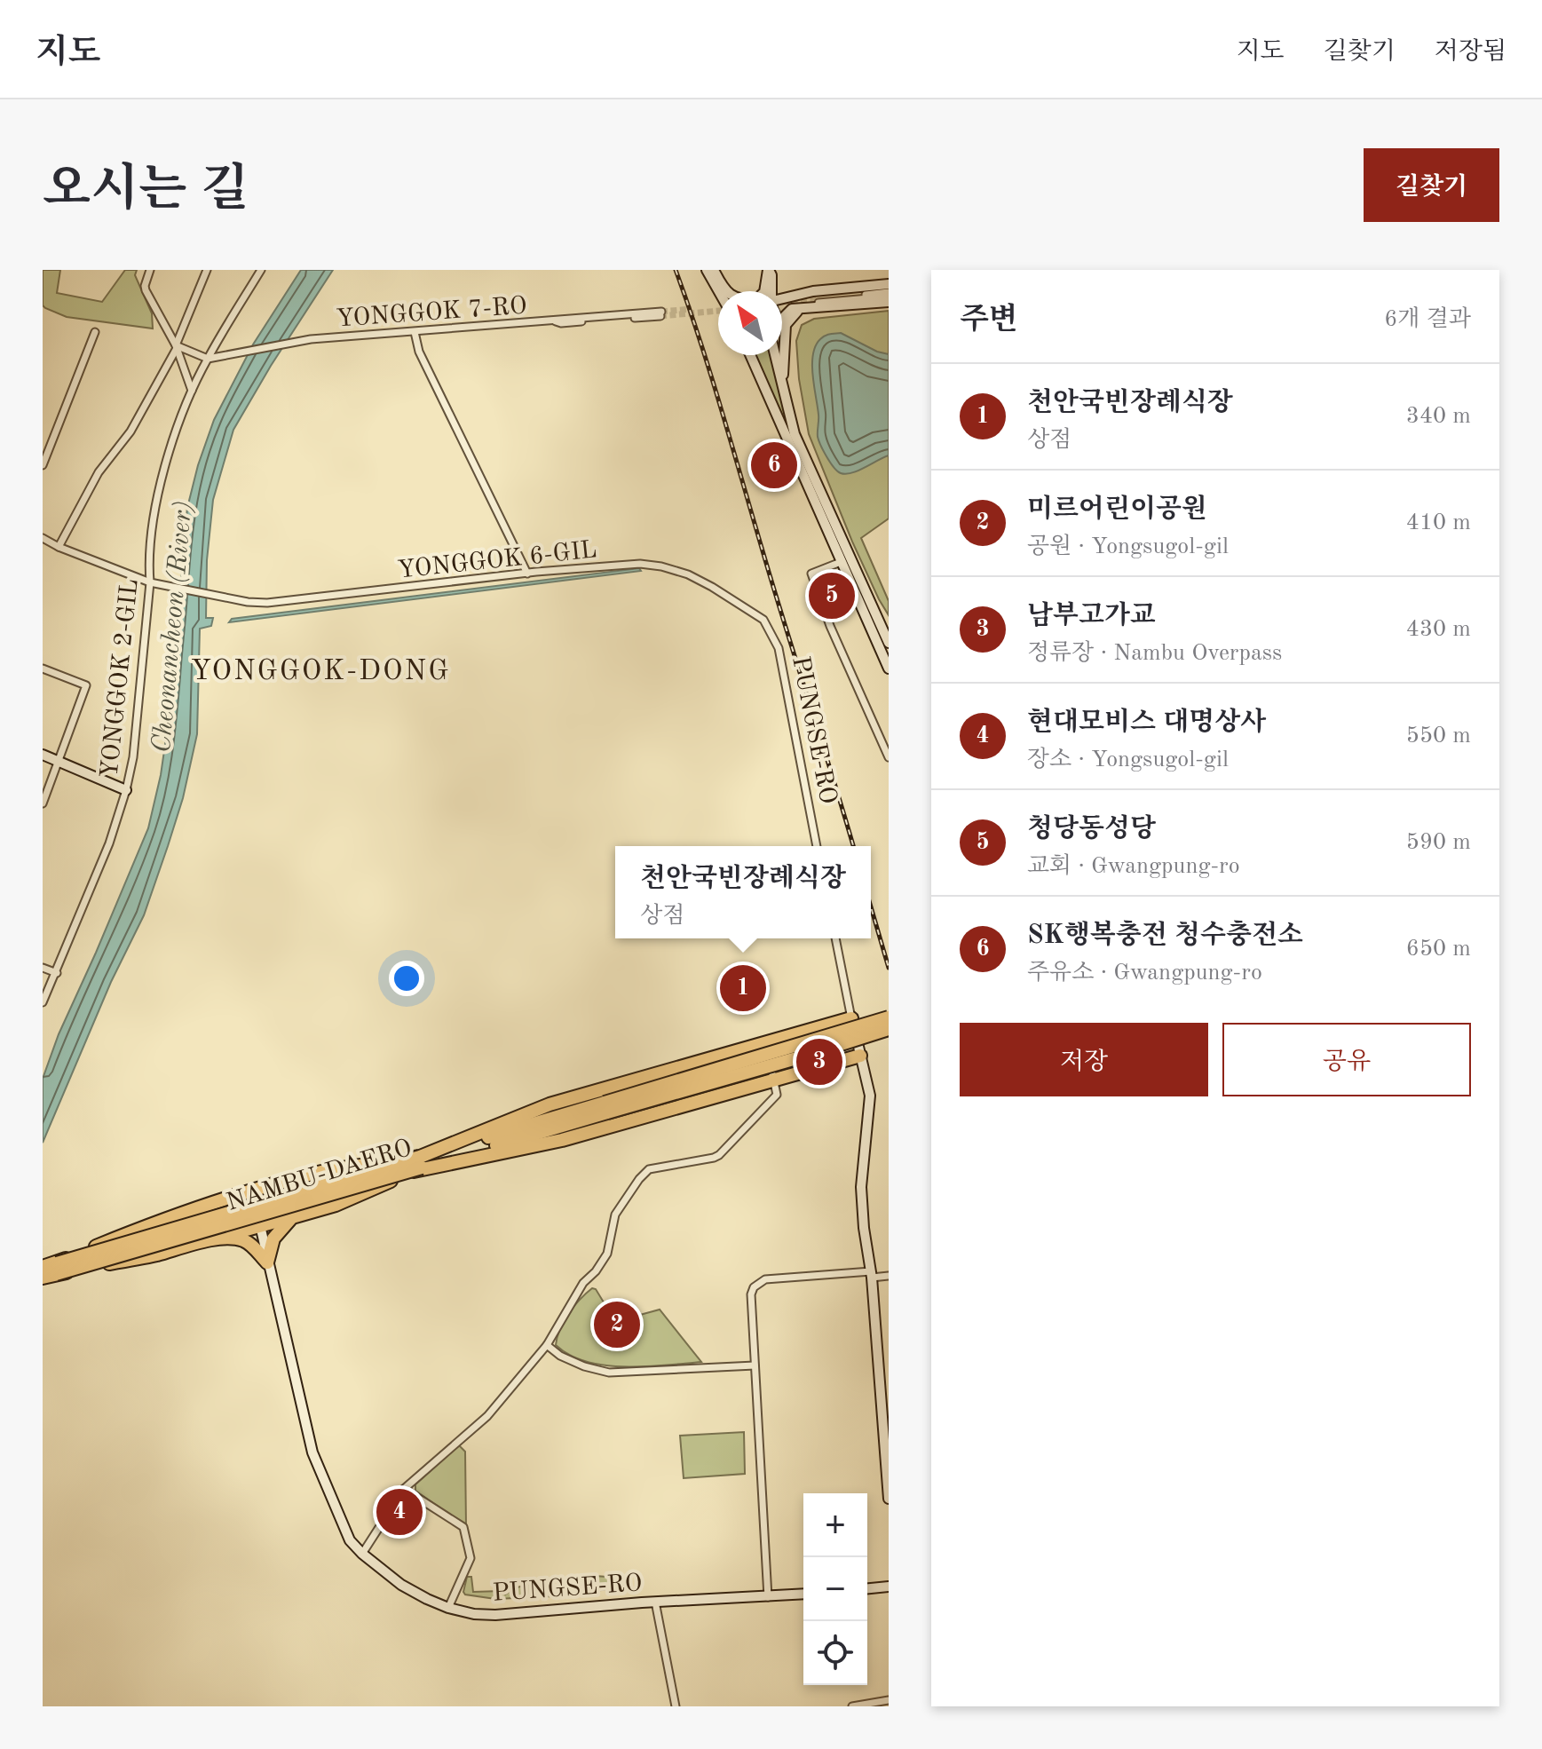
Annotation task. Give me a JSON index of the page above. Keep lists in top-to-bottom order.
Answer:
{
  "streets": {
    "highway": ["NAMBU-DAERO"],
    "street": [
      "YONGGOK 7-RO",
      "YONGGOK 6-GIL",
      "YONGGOK 2-GIL",
      "PUNGSE-RO"
    ]
  },
  "crossings": [
    ["YONGGOK 7-RO", "YONGGOK 2-GIL"],
    ["YONGGOK 6-GIL", "YONGGOK 2-GIL"],
    ["YONGGOK 6-GIL", "PUNGSE-RO"]
  ],
  "districts": ["YONGGOK-DONG"],
  "water": ["Cheonancheon (River)"],
  "north": "top left",
  "page": {
    "header": "지도",
    "nav": ["지도", "길찾기", "저장됨"],
    "title": "오시는 길",
    "buttons": [
      "길찾기",
      ["저장", "공유"]
    ],
    "heading": ["주변", "6개 결과"],
    "list": [
      {
        "mark": "1",
        "name": "천안국빈장례식장",
        "note": "상점",
        "value": "340 m"
      },
      {
        "mark": "2",
        "name": "미르어린이공원",
        "note": "공원 · Yongsugol-gil",
        "value": "410 m"
      },
      {
        "mark": "3",
        "name": "남부고가교",
        "note": "정류장 · Nambu Overpass",
        "value": "430 m"
      },
      {
        "mark": "4",
        "name": "현대모비스 대명상사",
        "note": "장소 · Yongsugol-gil",
        "value": "550 m"
      },
      {
        "mark": "5",
        "name": "청당동성당",
        "note": "교회 · Gwangpung-ro",
        "value": "590 m"
      },
      {
        "mark": "6",
        "name": "SK행복충전 청수충전소",
        "note": "주유소 · Gwangpung-ro",
        "value": "650 m"
      }
    ],
    "pins": [
      "6",
      "5",
      "1",
      "3",
      "2",
      "4"
    ],
    "popup": ["천안국빈장례식장", "상점"],
    "map_buttons": ["+", "−"]
  }
}
